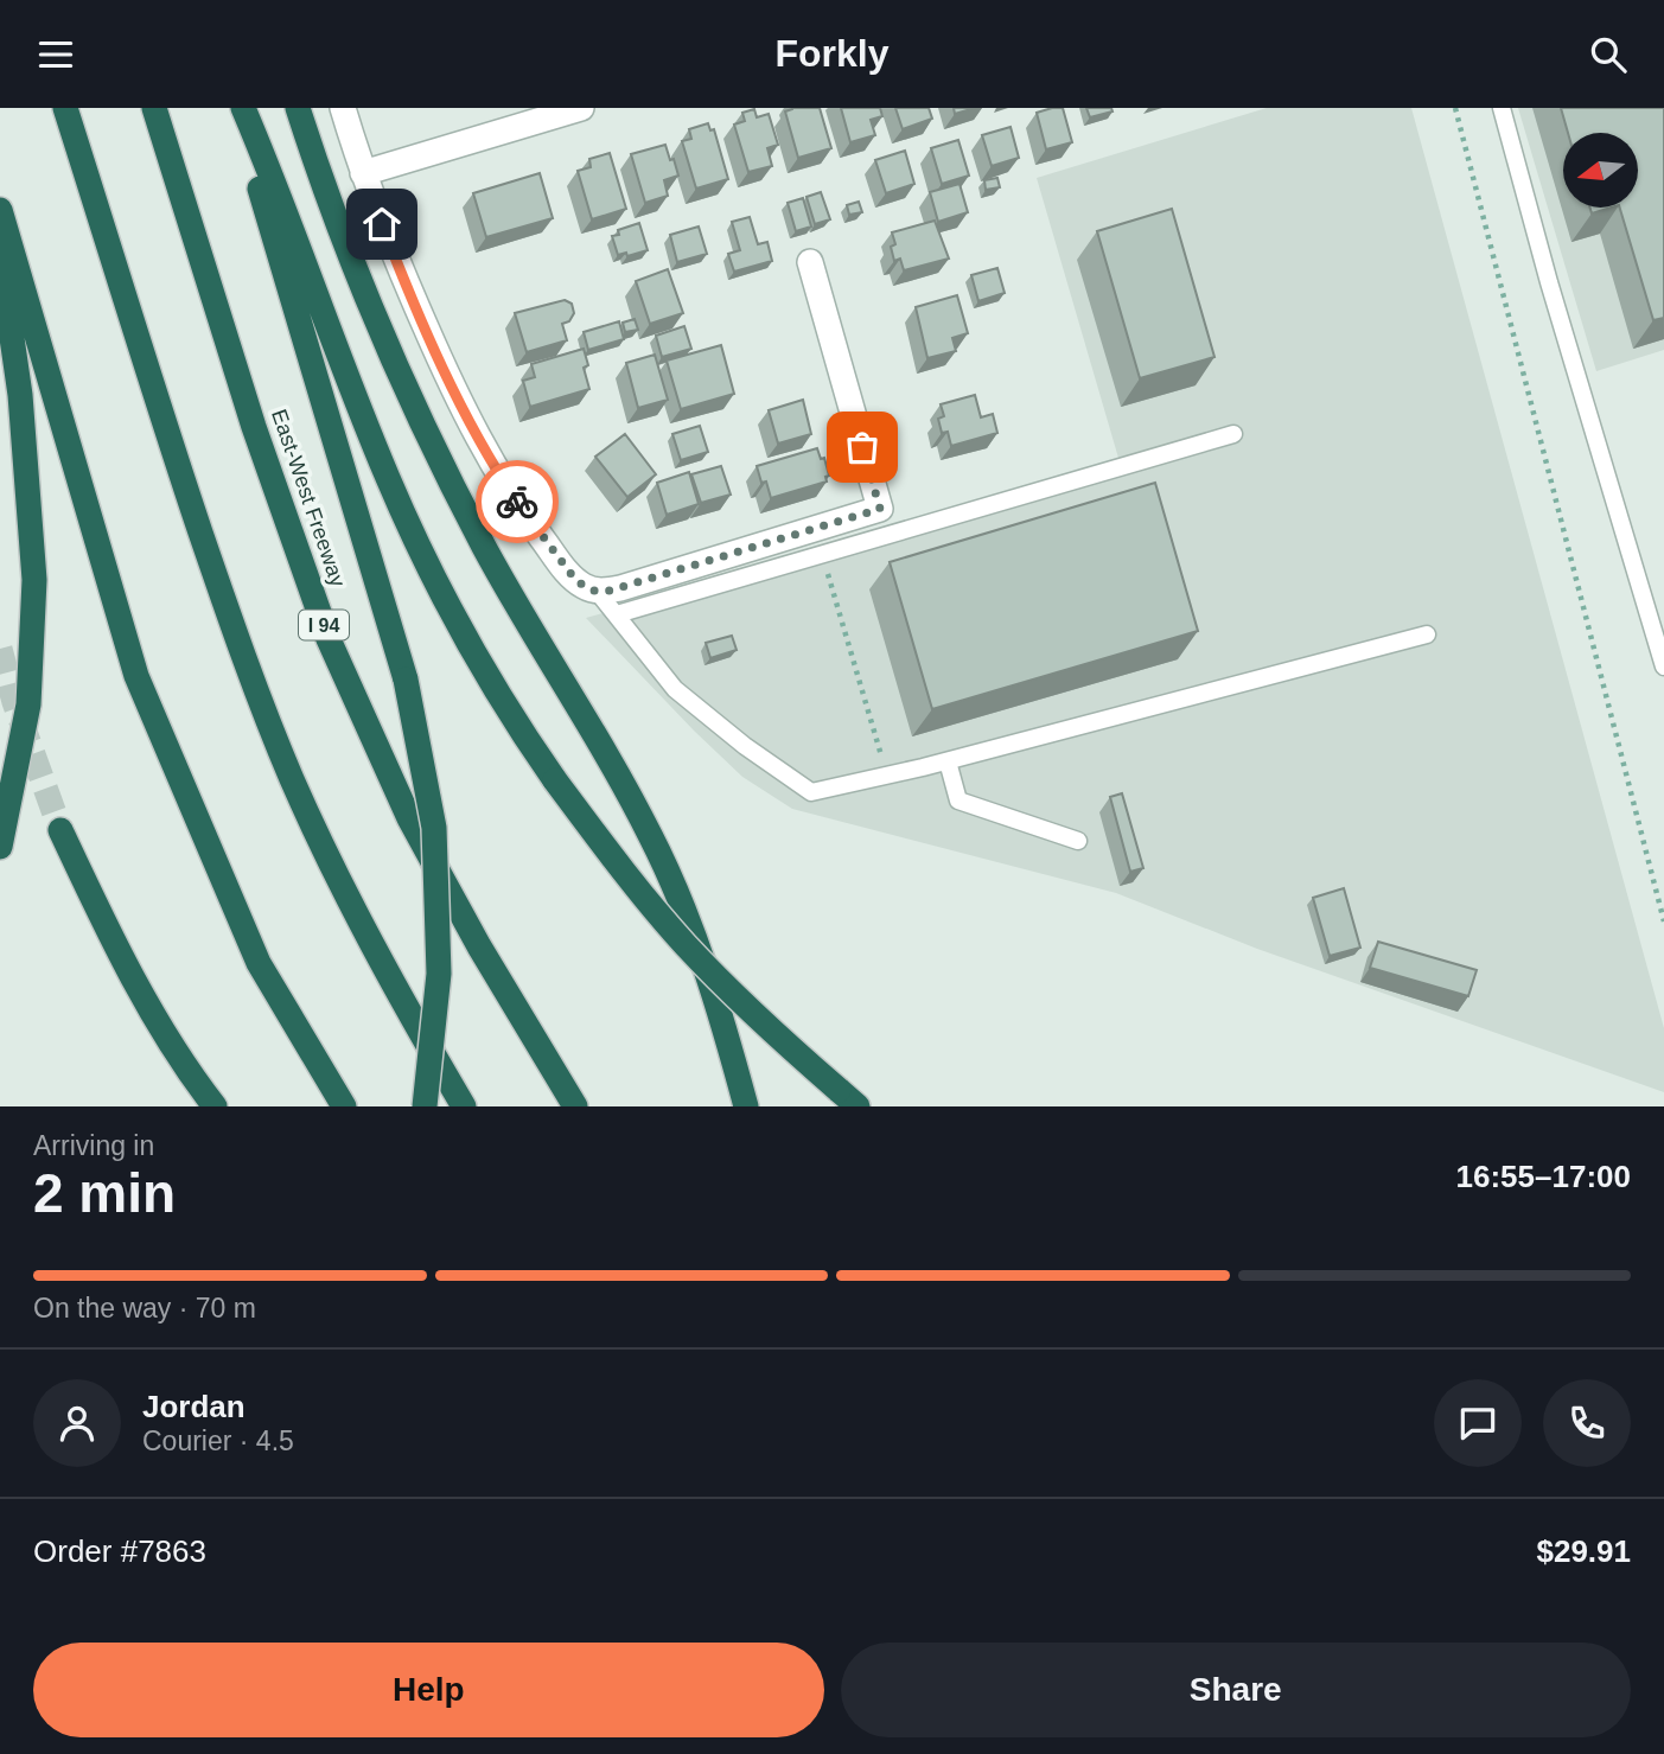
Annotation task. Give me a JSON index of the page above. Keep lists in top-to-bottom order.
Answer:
{
  "streets": {
    "highway": ["East-West Freeway", "I 94"]
  },
  "north": "left",
  "page": {
    "header": "Forkly",
    "heading": ["2 min", "Arriving in", "16:55–17:00"],
    "panel": [
      "Jordan",
      "Courier · 4.5",
      "Order #7863",
      "$29.91"
    ],
    "bar": "On the way · 70 m",
    "buttons": ["Help", "Share"]
  }
}
